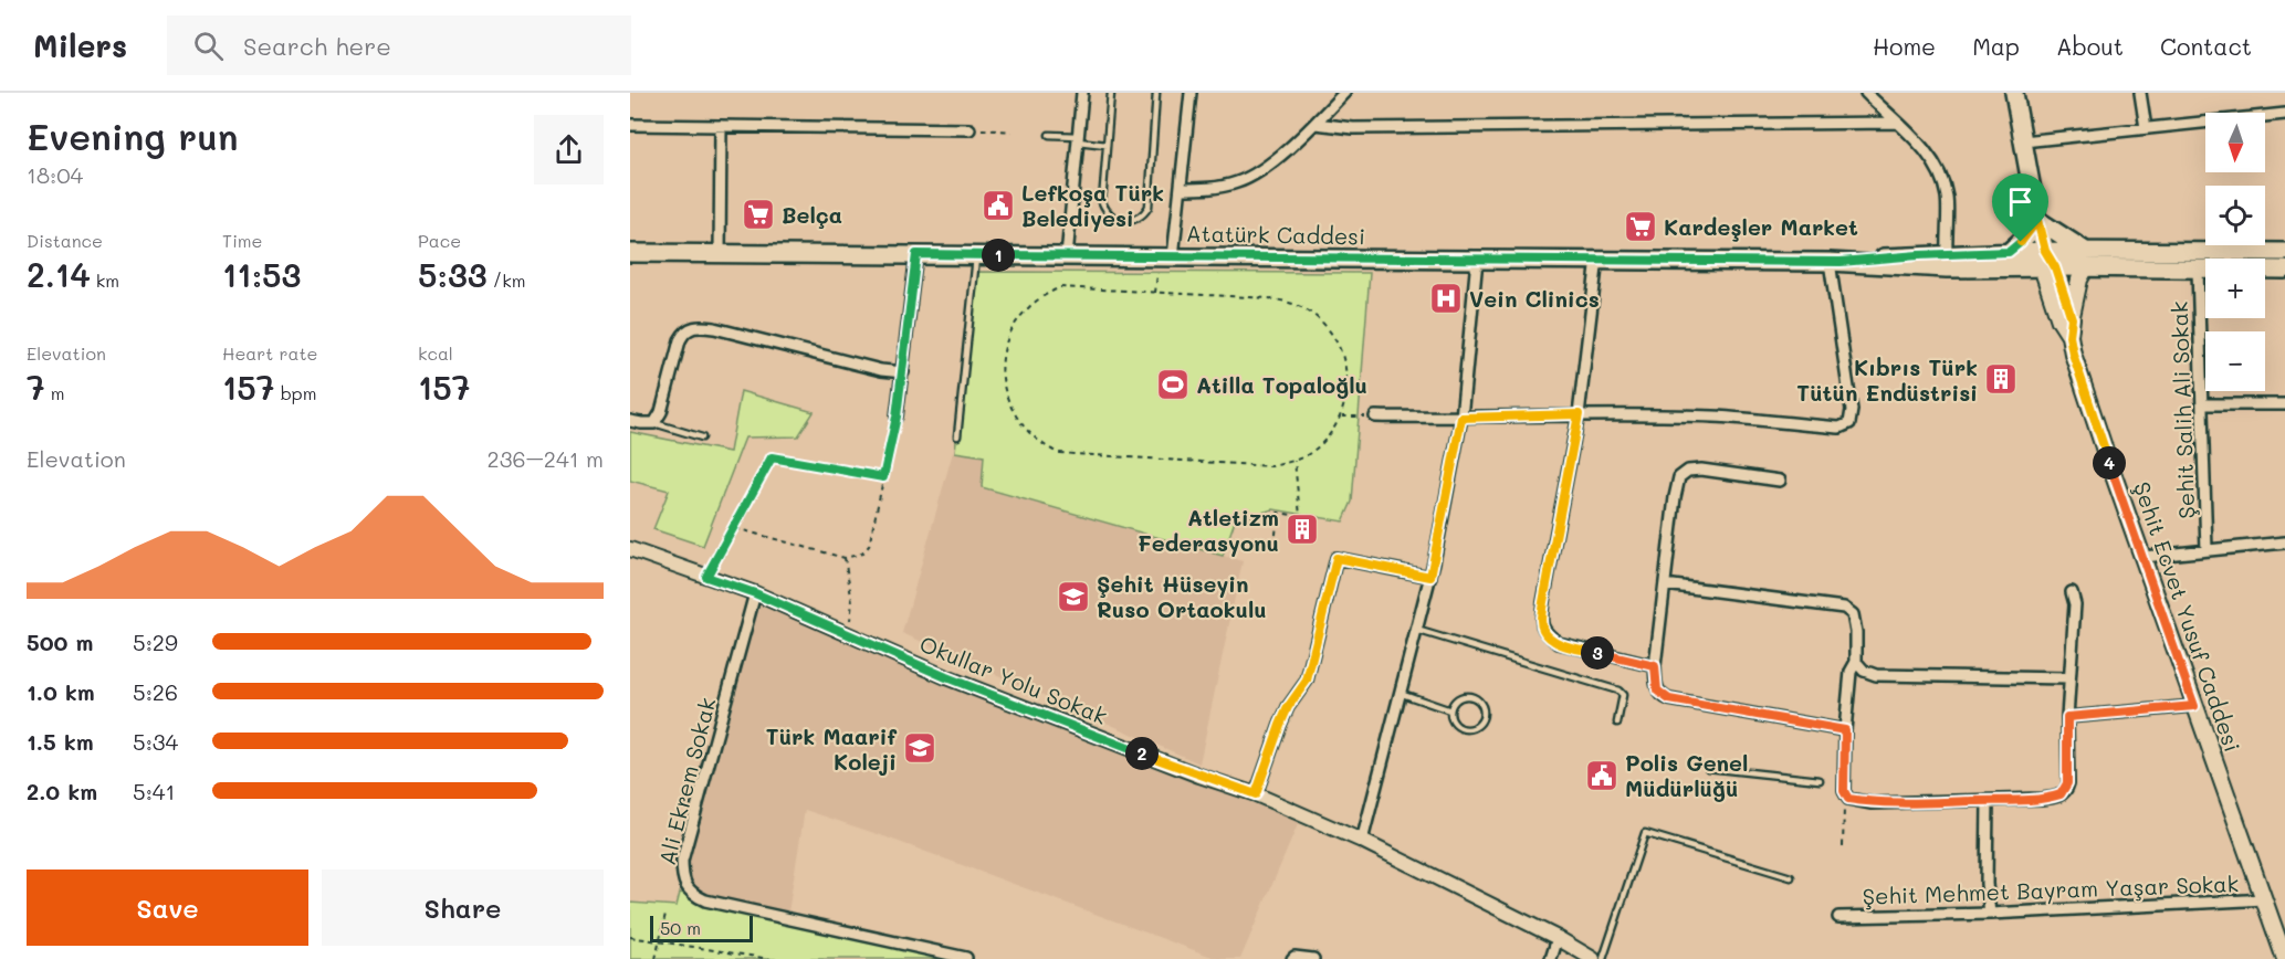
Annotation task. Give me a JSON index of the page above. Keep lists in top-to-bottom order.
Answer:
{
  "streets": {
    "main road": ["Atatürk Caddesi", "Şehit Ecvet Yusuf Caddesi"],
    "street": [
      "Şehit Salih Ali Sokak",
      "Okullar Yolu Sokak",
      "Ali Ekrem Sokak",
      "Şehit Mehmet Bayram Yaşar Sokak"
    ]
  },
  "crossings": [
    ["Atatürk Caddesi", "Şehit Salih Ali Sokak"],
    ["Atatürk Caddesi", "Şehit Ecvet Yusuf Caddesi"],
    ["Şehit Ecvet Yusuf Caddesi", "Şehit Mehmet Bayram Yaşar Sokak"],
    ["Okullar Yolu Sokak", "Ali Ekrem Sokak"]
  ],
  "places": {
    "public building": ["Lefkoşa Türk Belediyesi", "Polis Genel Müdürlüğü"],
    "supermarket": ["Belça", "Kardeşler Market"],
    "hospital": ["Vein Clinics"],
    "building": ["Kıbrıs Türk Tütün Endüstrisi", "Atletizm Federasyonu"],
    "sports": ["Atilla Topaloğlu"],
    "school or university": ["Şehit Hüseyin Ruso Ortaokulu", "Türk Maarif Koleji"]
  },
  "scale_bar": "50 m",
  "north": "bottom",
  "page": {
    "header": "Milers",
    "search": "Search here",
    "nav": [
      "Home",
      "Map",
      "About",
      "Contact"
    ],
    "heading": ["Evening run", "18:04"],
    "map_buttons": ["+", "−"],
    "stats": [
      ["Distance", "2.14 km"],
      ["Time", "11:53"],
      ["Pace", "5:33 /km"],
      ["Elevation", "7 m"],
      ["Heart rate", "157 bpm"],
      ["kcal", "157"]
    ],
    "pins": [
      "1",
      "4",
      "3",
      "2"
    ],
    "chart": ["Elevation", "236–241 m"],
    "list": [
      {
        "name": "500 m",
        "note": "5:29"
      },
      {
        "name": "1.0 km",
        "note": "5:26"
      },
      {
        "name": "1.5 km",
        "note": "5:34"
      },
      {
        "name": "2.0 km",
        "note": "5:41"
      }
    ],
    "buttons": ["Save", "Share"],
    "scale": "50 m"
  }
}
